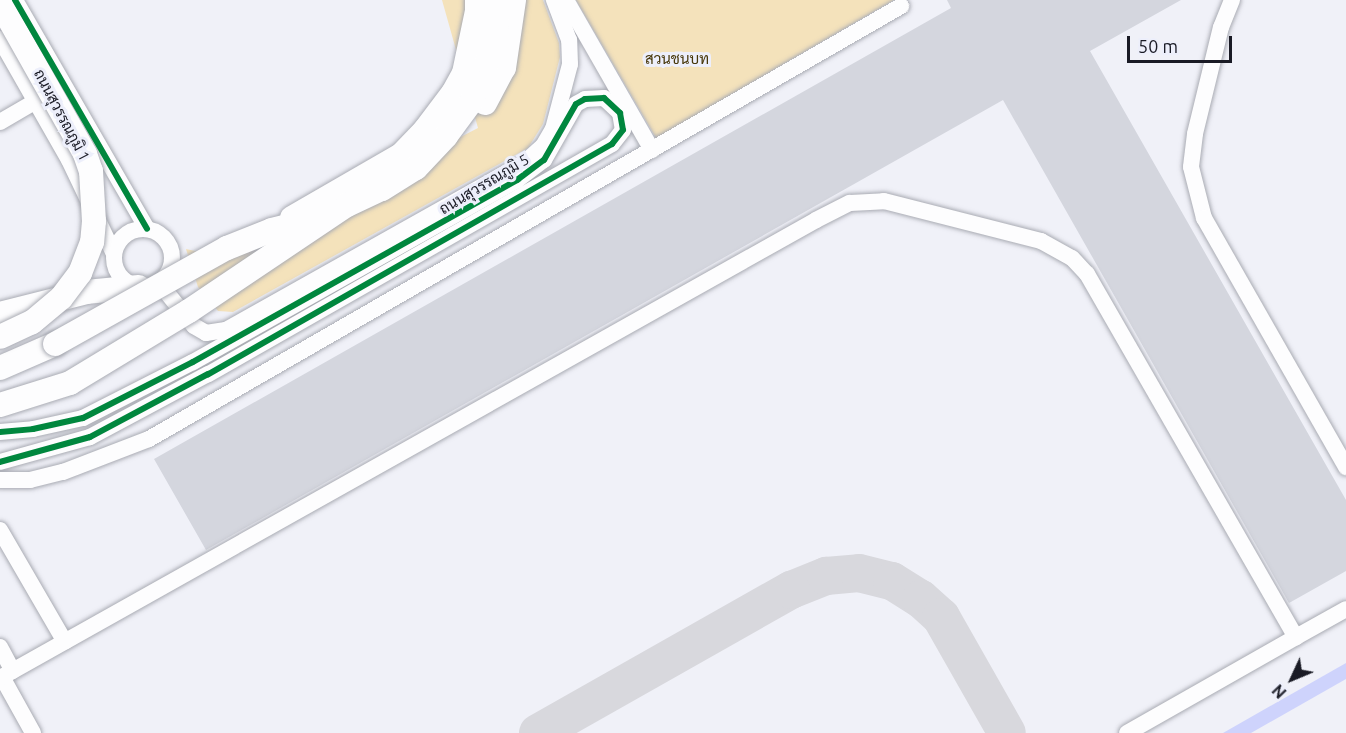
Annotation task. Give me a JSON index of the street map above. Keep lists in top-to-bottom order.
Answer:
{
  "streets": {
    "highway": ["ถนนสุวรรณภูมิ 1"],
    "street": ["ถนนสุวรรณภูมิ 5"]
  },
  "parks": ["สวนชนบท"],
  "scale_bar": "50 m",
  "north": "bottom left"
}
